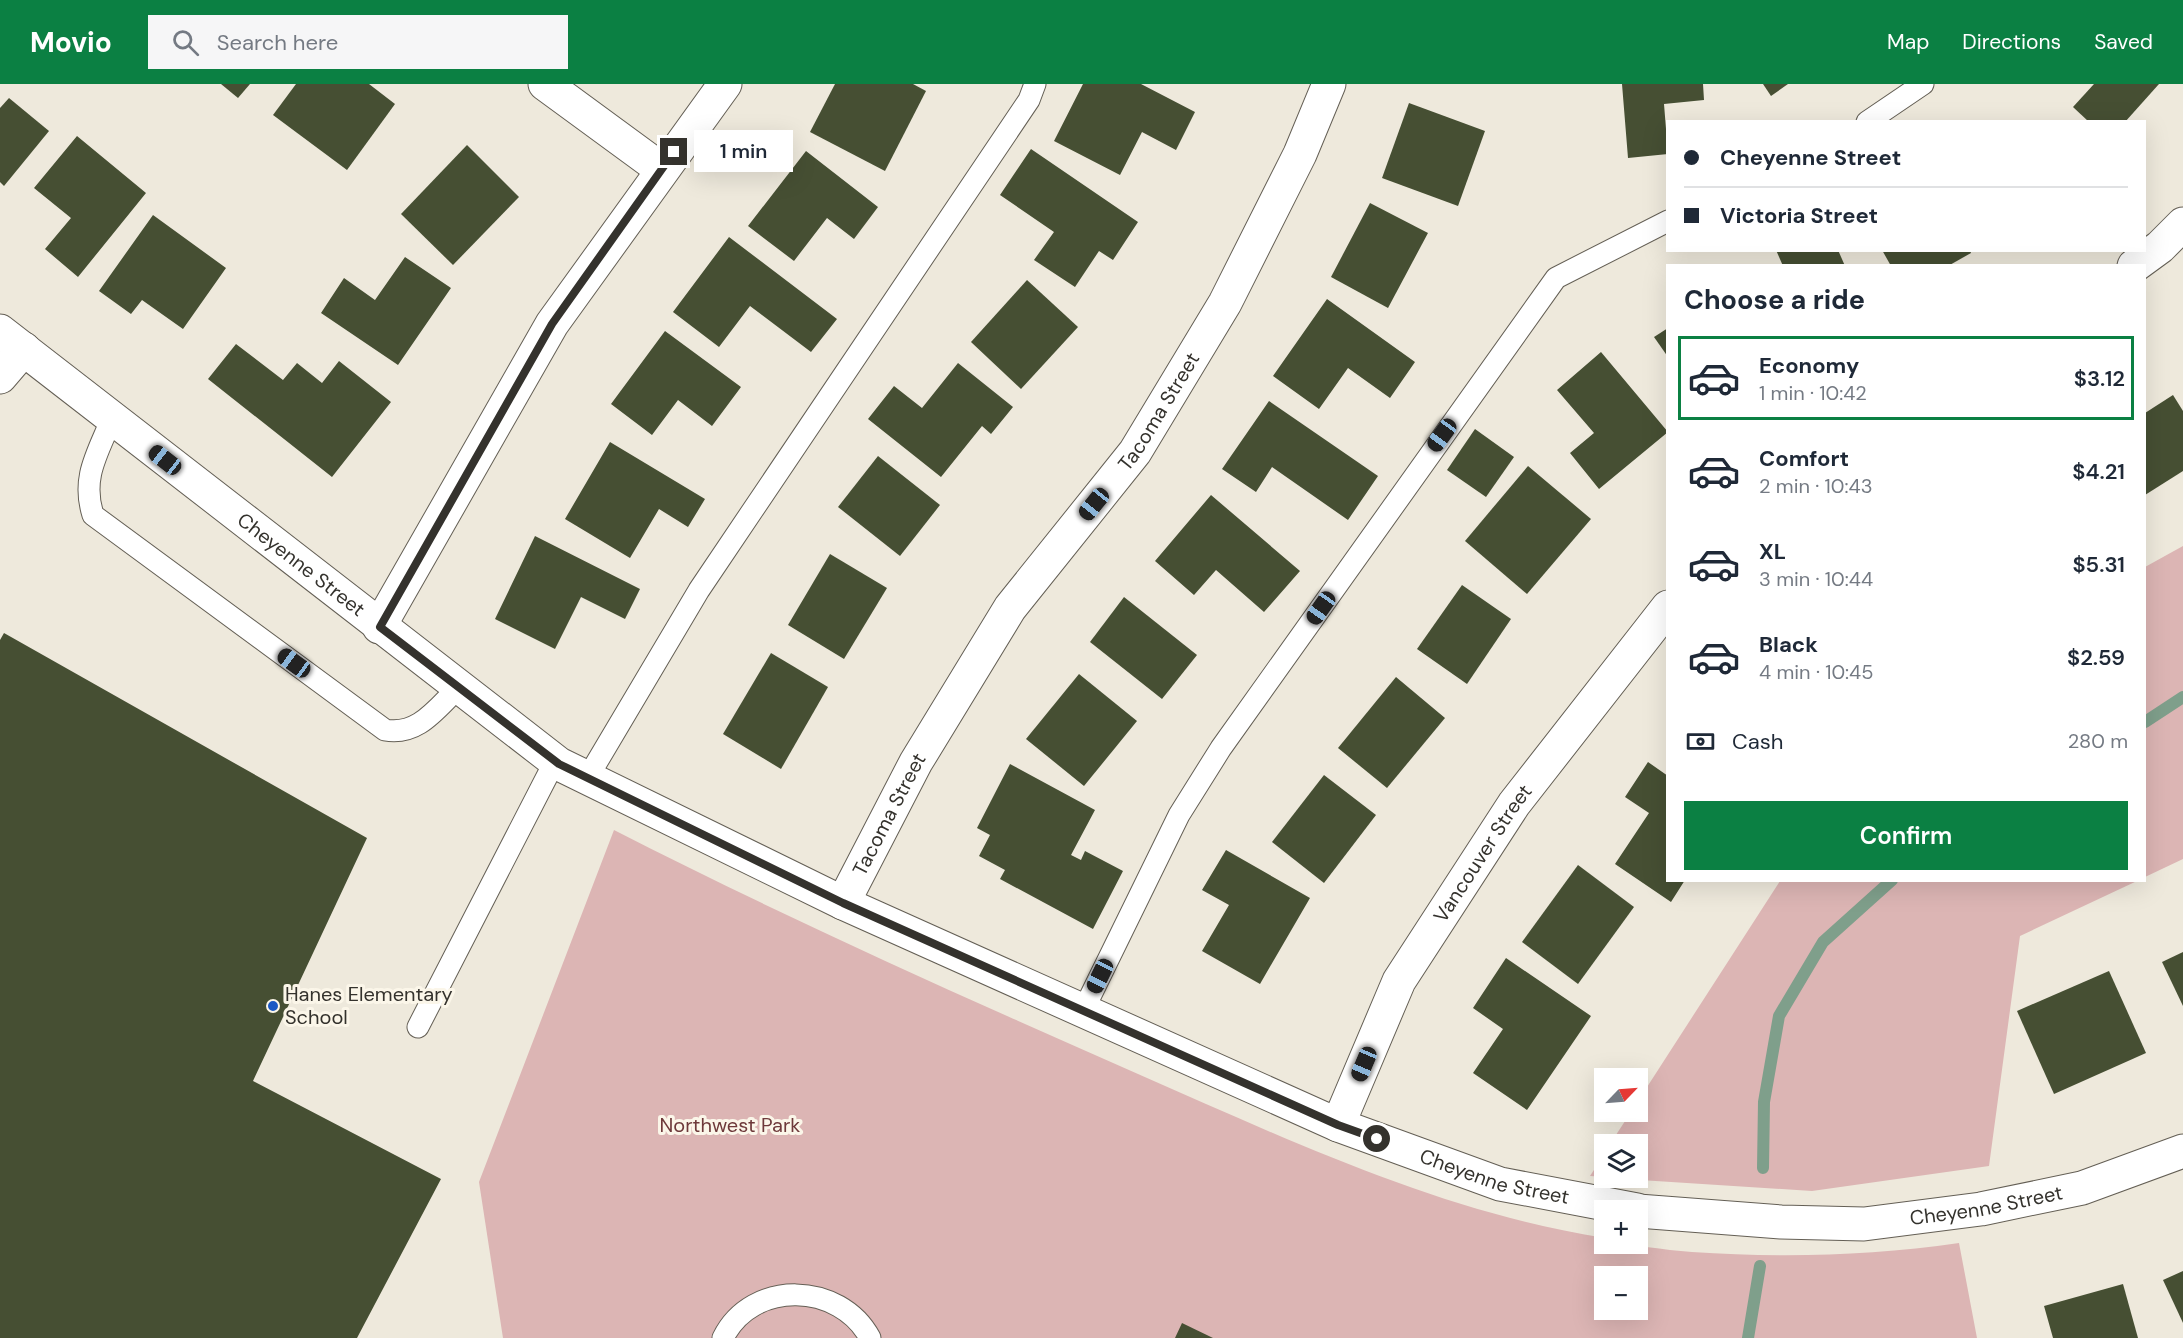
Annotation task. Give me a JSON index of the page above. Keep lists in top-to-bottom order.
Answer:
{
  "streets": {
    "street": ["Tacoma Street", "Cheyenne Street", "Vancouver Street"]
  },
  "crossings": [
    ["Tacoma Street", "Cheyenne Street"],
    ["Cheyenne Street", "Vancouver Street"]
  ],
  "parks": ["Northwest Park"],
  "places": ["Hanes Elementary School"],
  "north": "top right",
  "page": {
    "header": "Movio",
    "search": "Search here",
    "nav": ["Map", "Directions", "Saved"],
    "banner": ["Cheyenne Street", "Victoria Street"],
    "bubble": "1 min",
    "heading": "Choose a ride",
    "list": [
      {
        "name": "Economy",
        "note": "1 min · 10:42",
        "value": "$3.12"
      },
      {
        "name": "Comfort",
        "note": "2 min · 10:43",
        "value": "$4.21"
      },
      {
        "name": "XL",
        "note": "3 min · 10:44",
        "value": "$5.31"
      },
      {
        "name": "Black",
        "note": "4 min · 10:45",
        "value": "$2.59"
      }
    ],
    "pay": ["Cash", "280 m"],
    "buttons": "Confirm",
    "map_buttons": ["+", "−"]
  }
}
